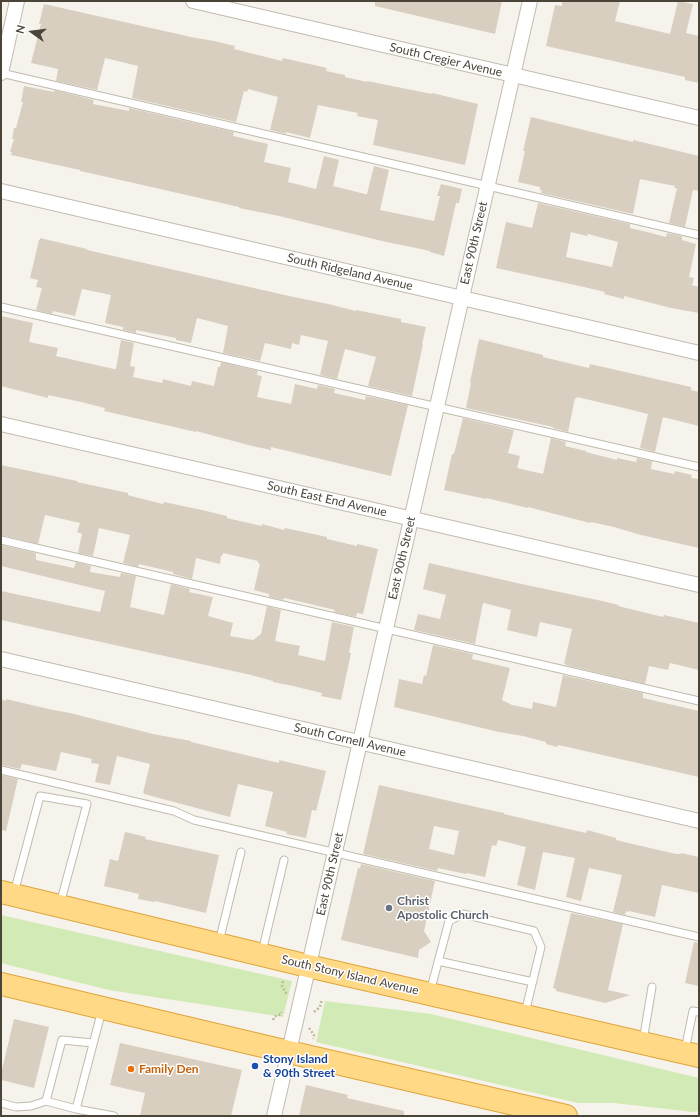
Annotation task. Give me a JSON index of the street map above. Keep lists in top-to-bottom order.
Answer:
{
  "streets": {
    "highway": ["South Stony Island Avenue"],
    "street": [
      "South Cregier Avenue",
      "East 90th Street",
      "South Ridgeland Avenue",
      "South East End Avenue",
      "South Cornell Avenue"
    ]
  },
  "crossings": [
    ["South Cregier Avenue", "East 90th Street"],
    ["East 90th Street", "South Ridgeland Avenue"],
    ["East 90th Street", "South East End Avenue"],
    ["East 90th Street", "South Cornell Avenue"],
    ["East 90th Street", "South Stony Island Avenue"]
  ],
  "places": ["Christ Apostolic Church", "Stony Island & 90th Street", "Family Den"],
  "north": "left"
}
